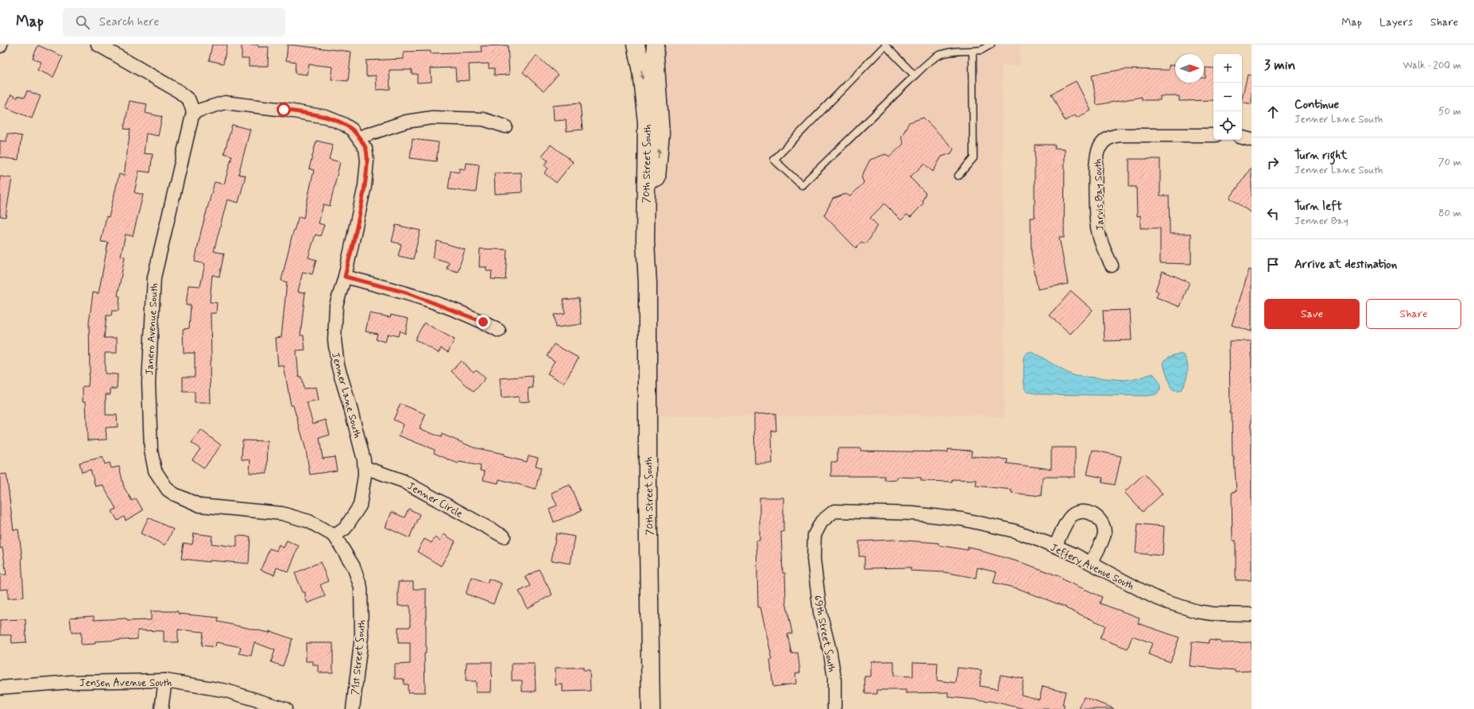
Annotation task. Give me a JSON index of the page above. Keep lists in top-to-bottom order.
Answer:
{
  "streets": {
    "main road": ["70th Street South"],
    "street": [
      "Jarvis Bay South",
      "Janero Avenue South",
      "Jenner Lane South",
      "Jenner Circle",
      "Jeffery Avenue South",
      "69th Street South",
      "71st Street South",
      "Jensen Avenue South"
    ]
  },
  "crossings": [
    ["Janero Avenue South", "Jenner Lane South"],
    ["Janero Avenue South", "71st Street South"],
    ["Jenner Lane South", "Jenner Circle"],
    ["Jenner Lane South", "71st Street South"],
    ["Jeffery Avenue South", "69th Street South"]
  ],
  "north": "right",
  "page": {
    "header": "Map",
    "search": "Search here",
    "nav": ["Map", "Layers", "Share"],
    "heading": ["3 min", "Walk · 200 m"],
    "map_buttons": ["+", "−"],
    "list": [
      ["Continue", "Jenner Lane South", "50 m"],
      ["Turn right", "Jenner Lane South", "70 m"],
      ["Turn left", "Jenner Bay", "80 m"],
      "Arrive at destination"
    ],
    "buttons": ["Save", "Share"]
  }
}
